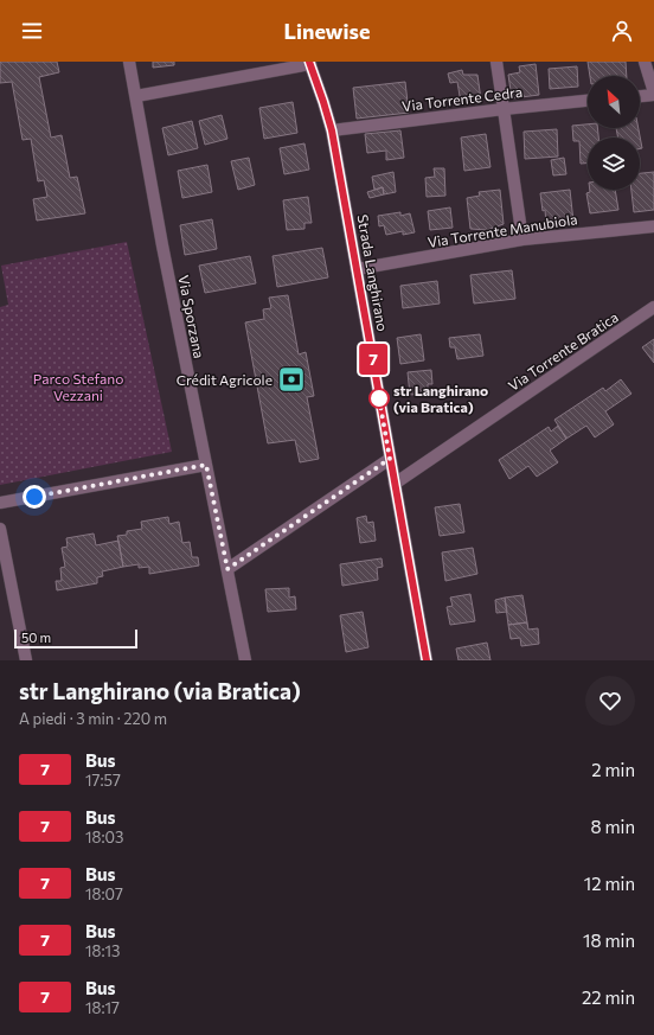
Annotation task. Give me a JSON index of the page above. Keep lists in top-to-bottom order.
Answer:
{
  "streets": {
    "street": [
      "Via Torrente Cedra",
      "Via Torrente Manubiola",
      "Strada Langhirano",
      "Via Sporzana",
      "Via Torrente Bratica"
    ]
  },
  "crossings": [
    ["Via Torrente Cedra", "Strada Langhirano"],
    ["Via Torrente Manubiola", "Strada Langhirano"],
    ["Strada Langhirano", "Via Torrente Bratica"]
  ],
  "parks": ["Parco Stefano Vezzani"],
  "places": {
    "bank": ["Crédit Agricole"],
    "other": ["str Langhirano (via Bratica)"]
  },
  "lines": ["bus line 7"],
  "scale_bar": "50 m",
  "north": "top left",
  "page": {
    "header": "Linewise",
    "on_map": "7",
    "scale": "50 m",
    "heading": ["str Langhirano (via Bratica)", "A piedi · 3 min · 220 m"],
    "list": [
      {
        "mark": "7",
        "name": "Bus",
        "note": "17:57",
        "value": "2 min"
      },
      {
        "mark": "7",
        "name": "Bus",
        "note": "18:03",
        "value": "8 min"
      },
      {
        "mark": "7",
        "name": "Bus",
        "note": "18:07",
        "value": "12 min"
      },
      {
        "mark": "7",
        "name": "Bus",
        "note": "18:13",
        "value": "18 min"
      },
      {
        "mark": "7",
        "name": "Bus",
        "note": "18:17",
        "value": "22 min"
      }
    ]
  }
}
